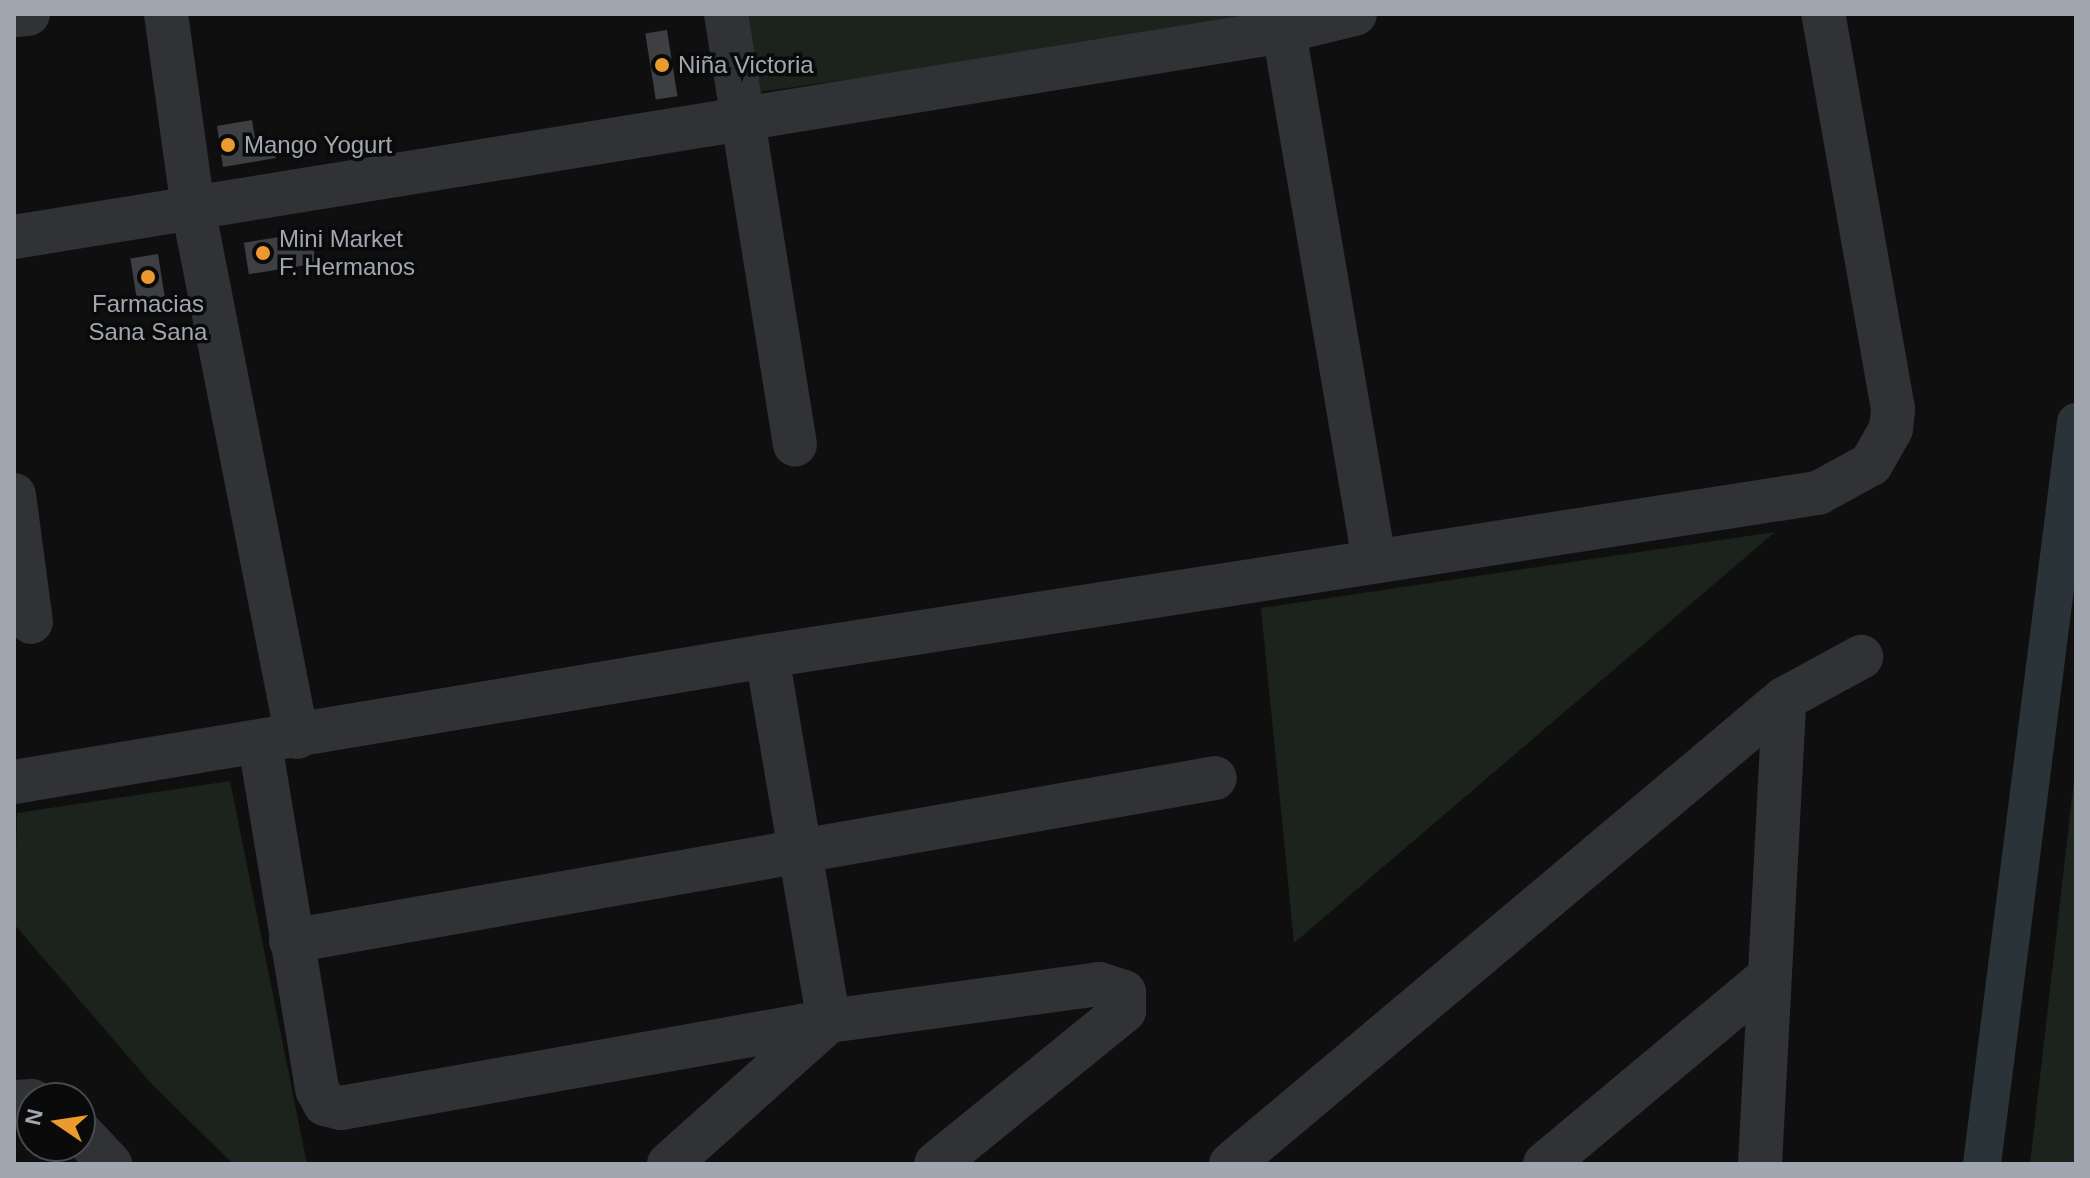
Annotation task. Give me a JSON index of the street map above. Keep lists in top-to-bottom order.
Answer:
{
  "places": [
    "Niña Victoria",
    "Mango Yogurt",
    "Mini Market F. Hermanos",
    "Farmacias Sana Sana"
  ],
  "north": "left"
}
